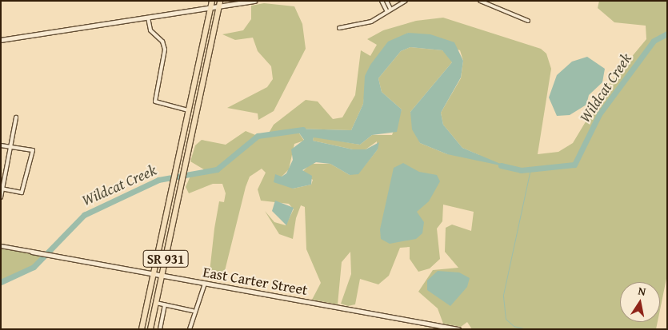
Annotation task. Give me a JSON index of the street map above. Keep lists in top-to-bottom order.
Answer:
{
  "streets": {
    "main road": ["SR 931"],
    "street": ["East Carter Street"]
  },
  "crossings": [
    ["SR 931", "East Carter Street"]
  ],
  "water": ["Wildcat Creek"],
  "north": "top"
}
